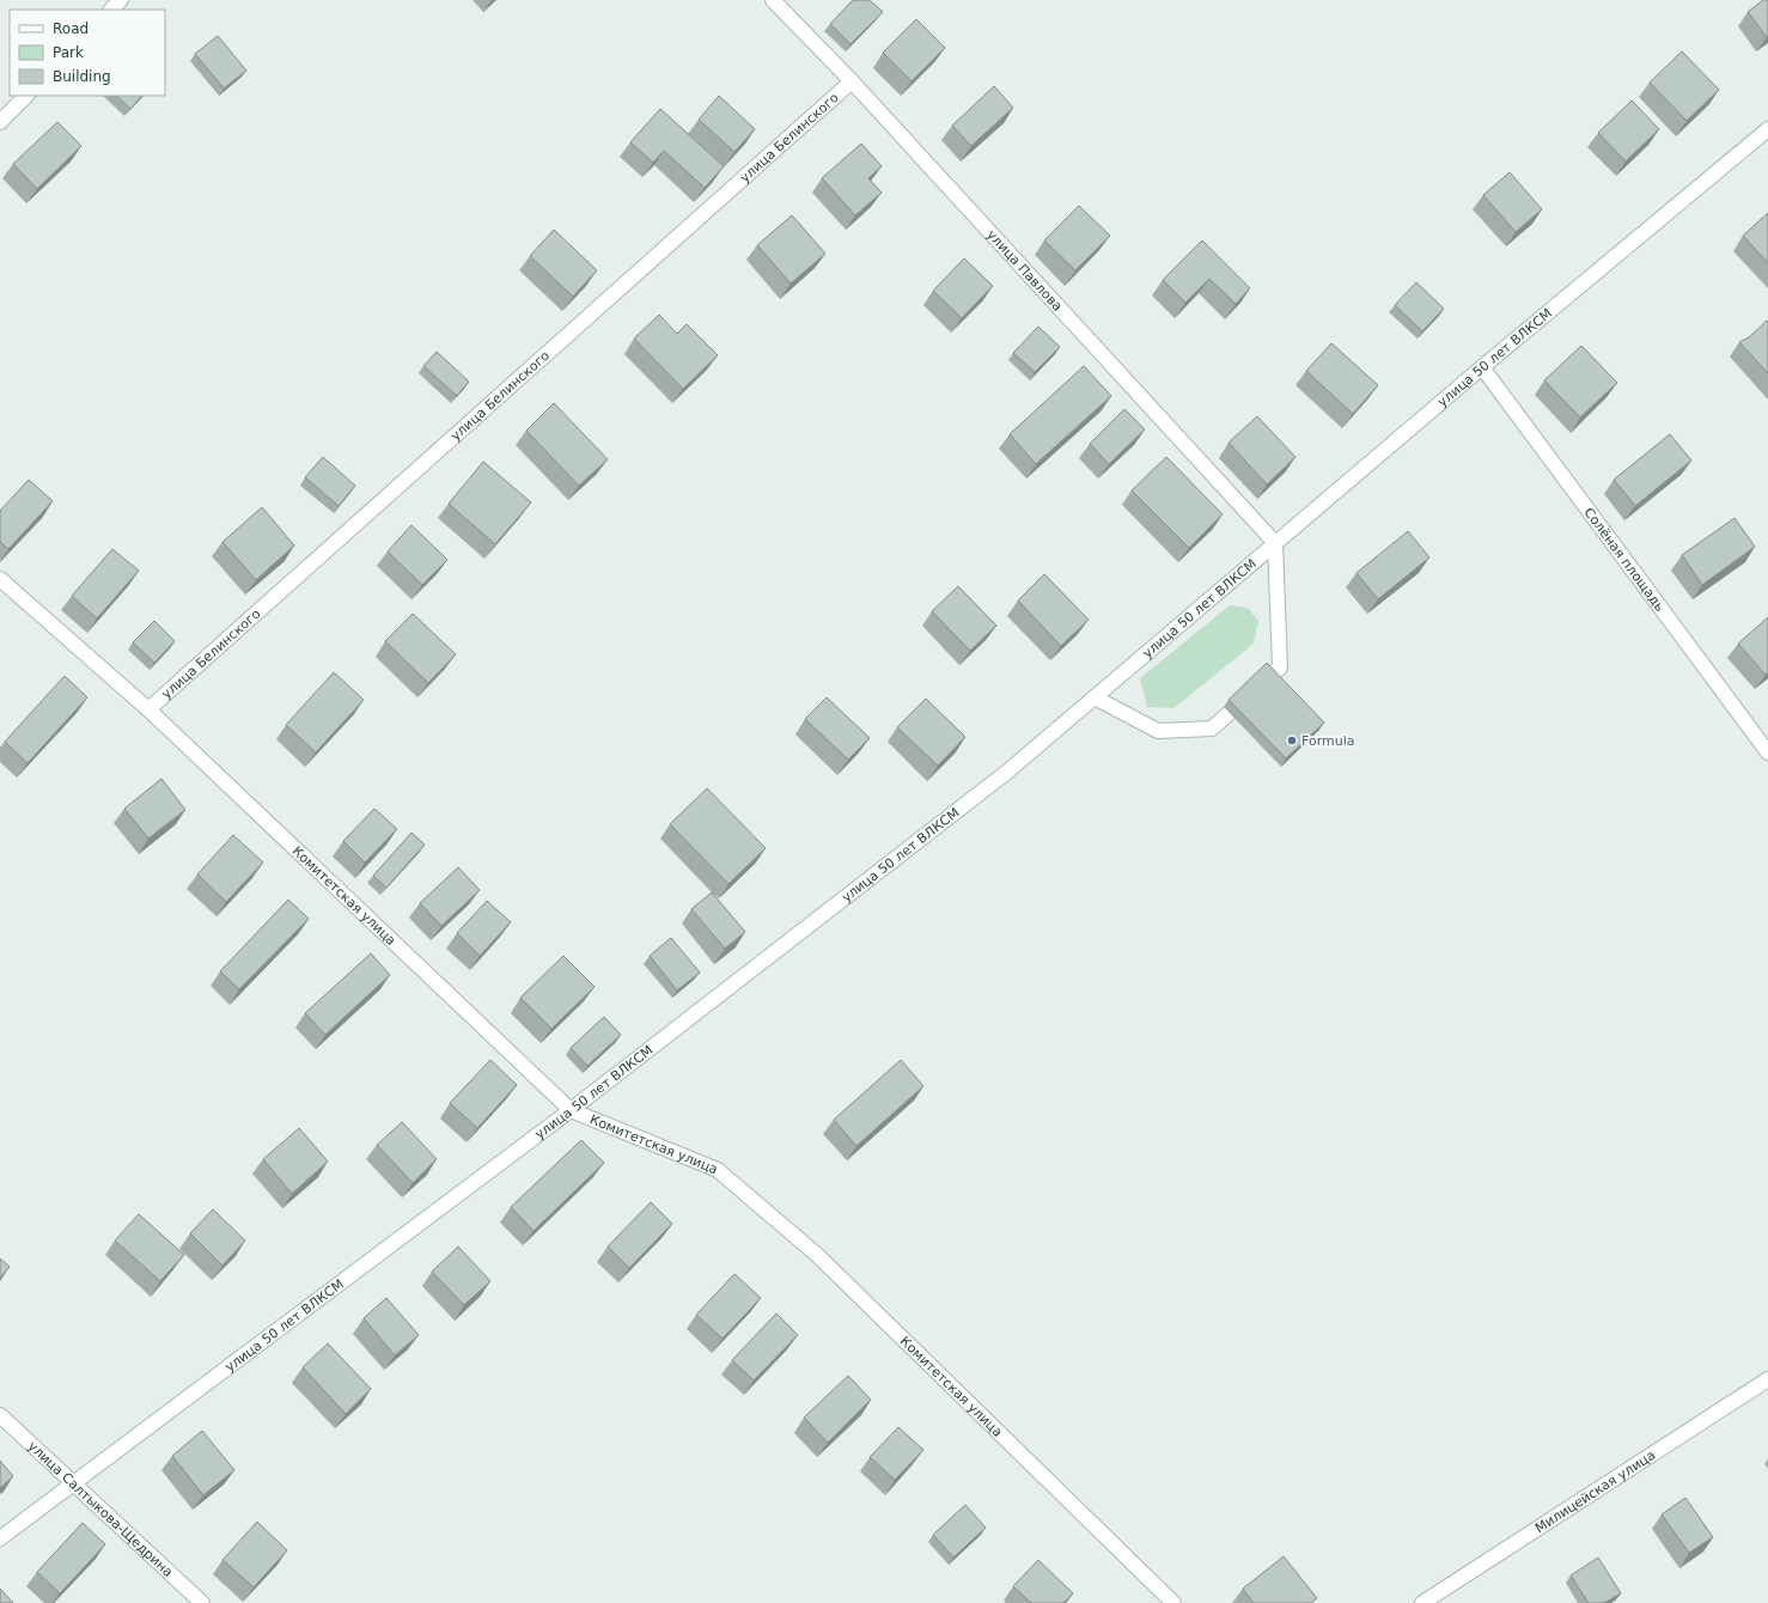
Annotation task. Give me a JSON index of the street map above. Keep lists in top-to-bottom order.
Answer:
{
  "streets": {
    "street": [
      "улица Белинского",
      "улица Павлова",
      "улица 50 лет ВЛКСМ",
      "Солёная площадь",
      "Комитетская улица",
      "Милицейская улица",
      "улица Салтыкова-Щедрина"
    ]
  },
  "crossings": [
    ["улица Белинского", "улица Павлова"],
    ["улица Белинского", "Комитетская улица"],
    ["улица Павлова", "улица 50 лет ВЛКСМ"],
    ["улица 50 лет ВЛКСМ", "Солёная площадь"],
    ["улица 50 лет ВЛКСМ", "Комитетская улица"],
    ["улица 50 лет ВЛКСМ", "улица Салтыкова-Щедрина"]
  ],
  "places": ["Formula"],
  "legend": ["Road", "Park", "Building"]
}
